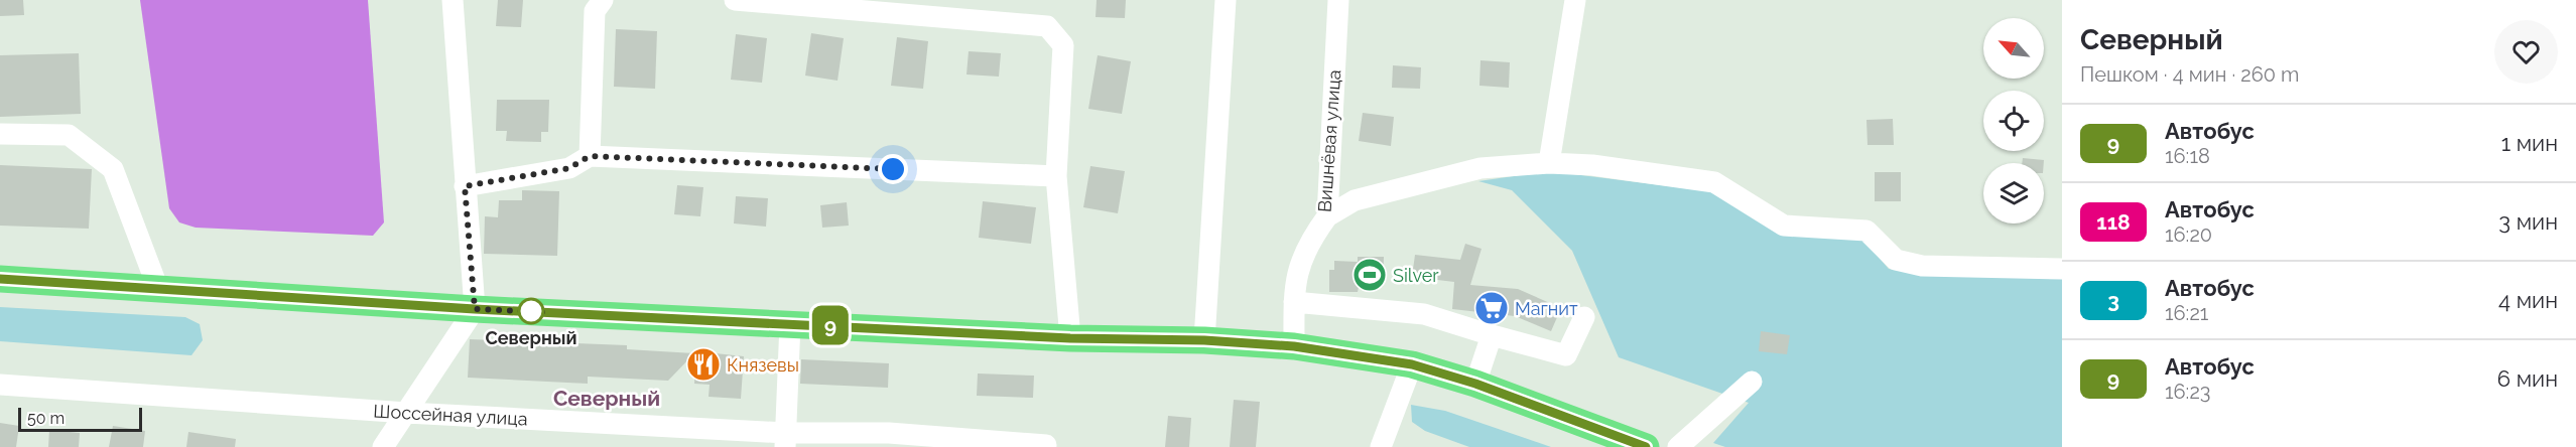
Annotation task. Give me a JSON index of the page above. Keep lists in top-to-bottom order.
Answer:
{
  "streets": {
    "street": ["Вишнёвая улица", "Шоссейная улица"]
  },
  "districts": ["Северный"],
  "places": {
    "sports": ["Silver"],
    "supermarket": ["Магнит"],
    "other": ["Северный"],
    "restaurant": ["Князевы"]
  },
  "lines": ["bus line 9"],
  "scale_bar": "50 m",
  "north": "top left",
  "page": {
    "on_map": "9",
    "heading": ["Северный", "Пешком · 4 мин · 260 m"],
    "list": [
      {
        "mark": "9",
        "name": "Автобус",
        "note": "16:18",
        "value": "1 мин"
      },
      {
        "mark": "118",
        "name": "Автобус",
        "note": "16:20",
        "value": "3 мин"
      },
      {
        "mark": "3",
        "name": "Автобус",
        "note": "16:21",
        "value": "4 мин"
      },
      {
        "mark": "9",
        "name": "Автобус",
        "note": "16:23",
        "value": "6 мин"
      }
    ],
    "scale": "50 m"
  }
}
